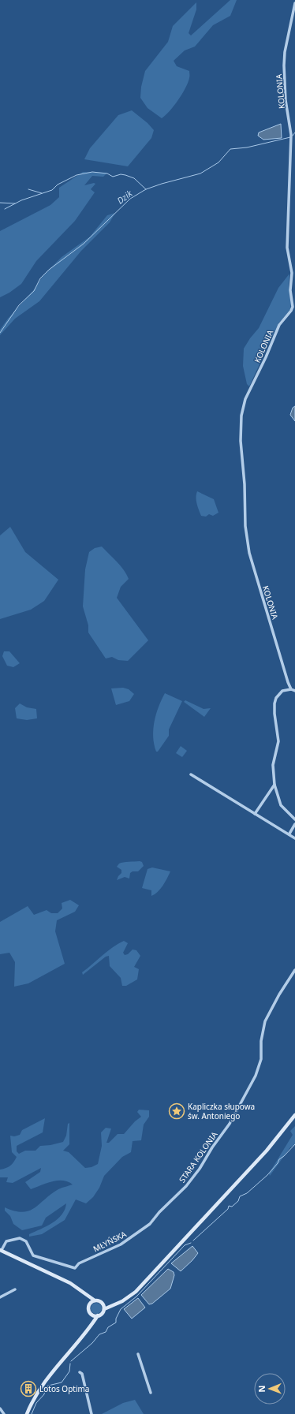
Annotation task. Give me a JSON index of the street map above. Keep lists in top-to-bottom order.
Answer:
{
  "streets": {
    "street": ["KOLONIA", "STARA KOLONIA", "MŁYŃSKA"]
  },
  "crossings": [
    ["STARA KOLONIA", "MŁYŃSKA"]
  ],
  "water": ["Dzik"],
  "places": {
    "place": ["Kapliczka słupowa św. Antoniego"],
    "building": ["Lotos Optima"]
  },
  "north": "left"
}
